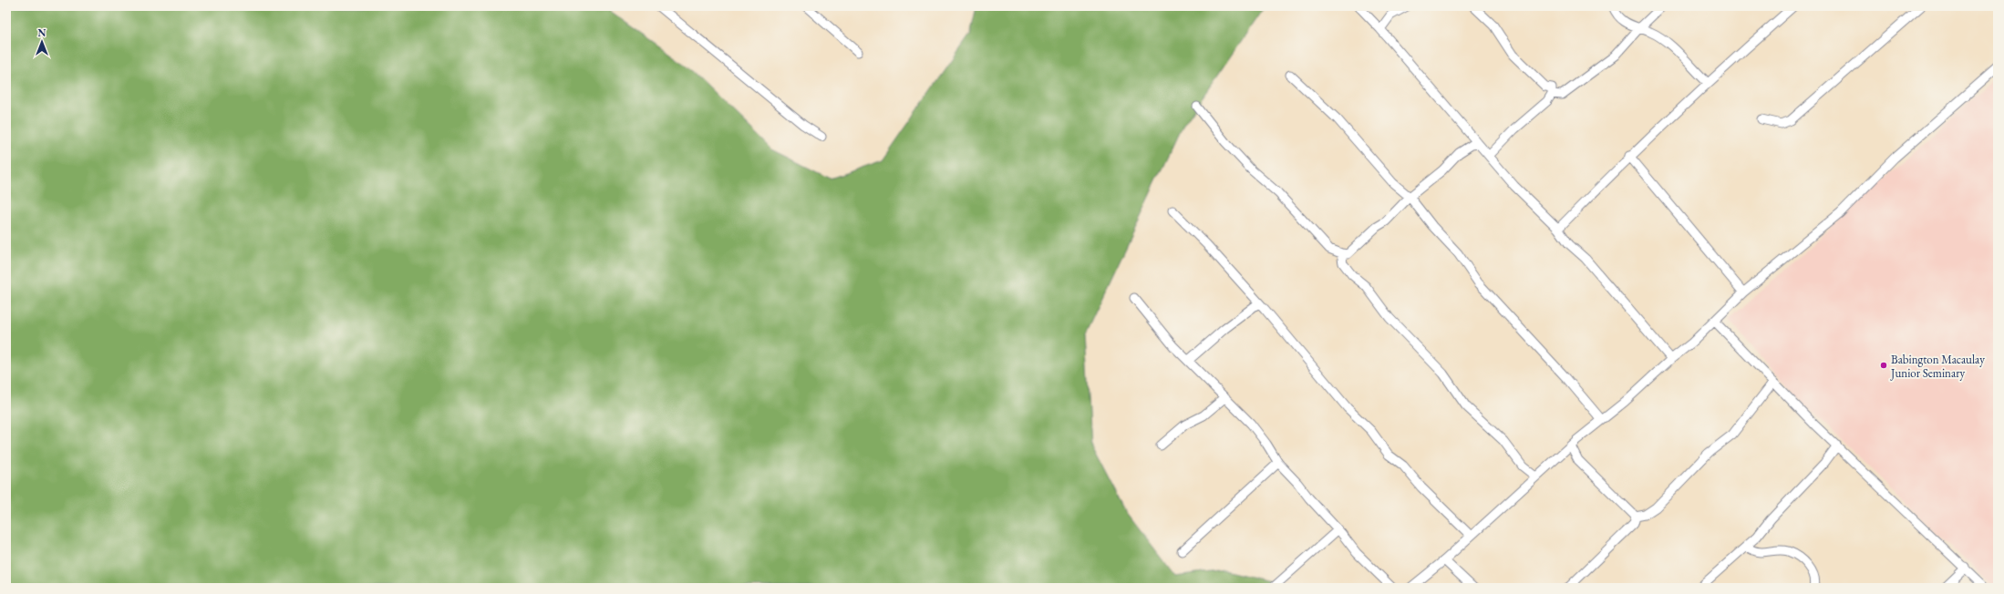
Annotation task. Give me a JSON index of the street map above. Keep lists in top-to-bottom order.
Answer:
{
  "places": ["Babington Macaulay Junior Seminary"],
  "north": "top"
}
